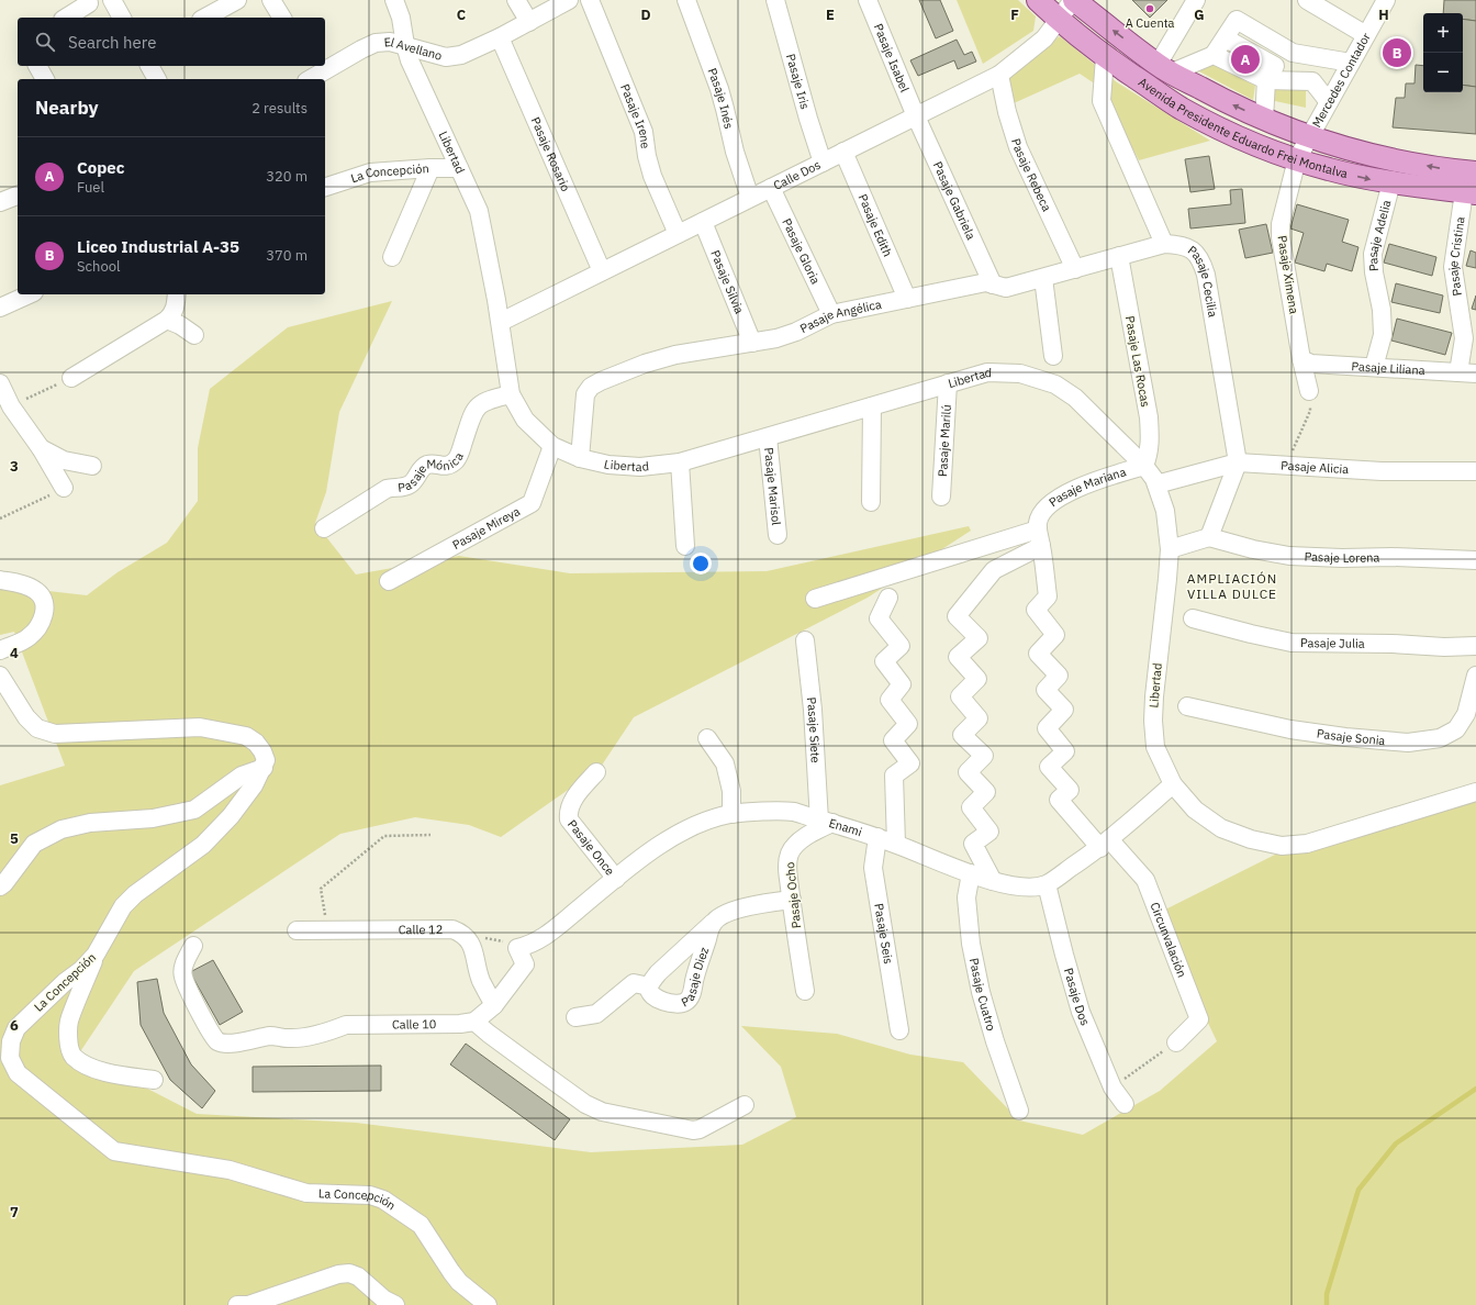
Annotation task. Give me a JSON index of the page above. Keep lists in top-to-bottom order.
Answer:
{
  "streets": {
    "main road": ["Avenida Presidente Eduardo Frei Montalva"],
    "street": [
      "El Avellano",
      "Pasaje Isabel",
      "Mercedes Contador",
      "Pasaje Iris",
      "Pasaje Inés",
      "Pasaje Irene",
      "Libertad",
      "Pasaje Rosario",
      "La Concepción",
      "Pasaje Rebeca",
      "Calle Dos",
      "Pasaje Gabriela",
      "Pasaje Edith",
      "Pasaje Adelia",
      "Pasaje Gloria",
      "Pasaje Cristina",
      "Pasaje Ximena",
      "Pasaje Silvia",
      "Pasaje Cecilia",
      "Pasaje Angélica",
      "Pasaje Las Rocas",
      "Pasaje Liliana",
      "Pasaje Marilú",
      "Pasaje Mónica",
      "Pasaje Alicia",
      "Pasaje Marisol",
      "Pasaje Mariana",
      "Pasaje Mireya",
      "Pasaje Lorena",
      "Pasaje Julia",
      "Pasaje Siete",
      "Pasaje Sonia",
      "Enami",
      "Pasaje Once",
      "Pasaje Ocho",
      "Calle 12",
      "Pasaje Seis",
      "Circunvalación",
      "Pasaje Diez",
      "Pasaje Cuatro",
      "Pasaje Dos",
      "Calle 10"
    ]
  },
  "crossings": [
    ["El Avellano", "Libertad"],
    ["El Avellano", "Pasaje Rosario"],
    ["Pasaje Isabel", "Calle Dos"],
    ["Pasaje Isabel", "Pasaje Gabriela"],
    ["Mercedes Contador", "Avenida Presidente Eduardo Frei Montalva"],
    ["Mercedes Contador", "Pasaje Ximena"],
    ["Pasaje Iris", "Calle Dos"],
    ["Pasaje Inés", "Calle Dos"],
    ["Pasaje Irene", "Calle Dos"],
    ["Avenida Presidente Eduardo Frei Montalva", "Calle Dos"],
    ["Avenida Presidente Eduardo Frei Montalva", "Pasaje Adelia"],
    ["Avenida Presidente Eduardo Frei Montalva", "Pasaje Cristina"],
    ["Avenida Presidente Eduardo Frei Montalva", "Pasaje Ximena"],
    ["Avenida Presidente Eduardo Frei Montalva", "Pasaje Cecilia"],
    ["Libertad", "La Concepción"],
    ["Libertad", "Calle Dos"],
    ["Libertad", "Pasaje Angélica"],
    ["Libertad", "Pasaje Las Rocas"],
    ["Libertad", "Pasaje Marilú"],
    ["Libertad", "Pasaje Mónica"],
    ["Libertad", "Pasaje Alicia"],
    ["Libertad", "Pasaje Marisol"],
    ["Libertad", "Pasaje Mariana"],
    ["Libertad", "Pasaje Mireya"],
    ["Libertad", "Enami"],
    ["Pasaje Rosario", "Calle Dos"],
    ["Pasaje Rebeca", "Calle Dos"],
    ["Pasaje Rebeca", "Pasaje Angélica"],
    ["Calle Dos", "Pasaje Gabriela"],
    ["Calle Dos", "Pasaje Edith"],
    ["Calle Dos", "Pasaje Gloria"],
    ["Calle Dos", "Pasaje Silvia"],
    ["Pasaje Gabriela", "Pasaje Angélica"],
    ["Pasaje Edith", "Pasaje Angélica"],
    ["Pasaje Adelia", "Pasaje Liliana"],
    ["Pasaje Gloria", "Pasaje Angélica"],
    ["Pasaje Cristina", "Pasaje Liliana"],
    ["Pasaje Ximena", "Pasaje Liliana"],
    ["Pasaje Silvia", "Pasaje Angélica"],
    ["Pasaje Cecilia", "Pasaje Angélica"],
    ["Pasaje Cecilia", "Pasaje Alicia"],
    ["Pasaje Angélica", "Pasaje Las Rocas"],
    ["Pasaje Las Rocas", "Pasaje Mariana"],
    ["Pasaje Siete", "Enami"],
    ["Pasaje Siete", "Pasaje Ocho"],
    ["Enami", "Pasaje Once"],
    ["Enami", "Pasaje Ocho"],
    ["Enami", "Pasaje Seis"],
    ["Enami", "Circunvalación"],
    ["Enami", "Pasaje Cuatro"],
    ["Enami", "Pasaje Dos"],
    ["Pasaje Ocho", "Pasaje Diez"]
  ],
  "districts": ["AMPLIACIÓN VILLA DULCE"],
  "places": ["A Cuenta"],
  "page": {
    "map_buttons": ["+", "−"],
    "search": "Search here",
    "pins": ["B", "A"],
    "heading": ["Nearby", "2 results"],
    "list": [
      {
        "mark": "A",
        "name": "Copec",
        "note": "Fuel",
        "value": "320 m"
      },
      {
        "mark": "B",
        "name": "Liceo Industrial A-35",
        "note": "School",
        "value": "370 m"
      }
    ]
  },
  "grid": {
    "columns": [
      "C",
      "D",
      "E",
      "F",
      "G",
      "H"
    ],
    "rows": [
      "3",
      "4",
      "5",
      "6",
      "7"
    ]
  }
}
